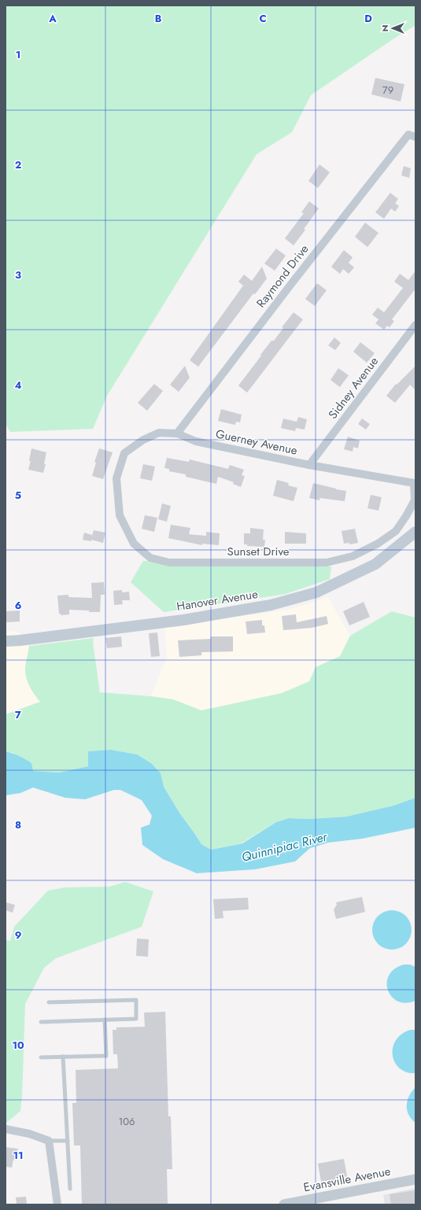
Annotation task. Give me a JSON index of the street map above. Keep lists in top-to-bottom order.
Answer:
{
  "streets": {
    "main road": ["Hanover Avenue"],
    "street": [
      "Raymond Drive",
      "Sidney Avenue",
      "Guerney Avenue",
      "Sunset Drive",
      "Evansville Avenue"
    ]
  },
  "crossings": [
    ["Raymond Drive", "Guerney Avenue"],
    ["Sidney Avenue", "Guerney Avenue"],
    ["Guerney Avenue", "Sunset Drive"]
  ],
  "water": ["Quinnipiac River"],
  "house_numbers": ["79", "106"],
  "north": "left",
  "grid": {
    "columns": [
      "A",
      "B",
      "C",
      "D"
    ],
    "rows": [
      "1",
      "2",
      "3",
      "4",
      "5",
      "6",
      "7",
      "8",
      "9",
      "10",
      "11"
    ]
  }
}
